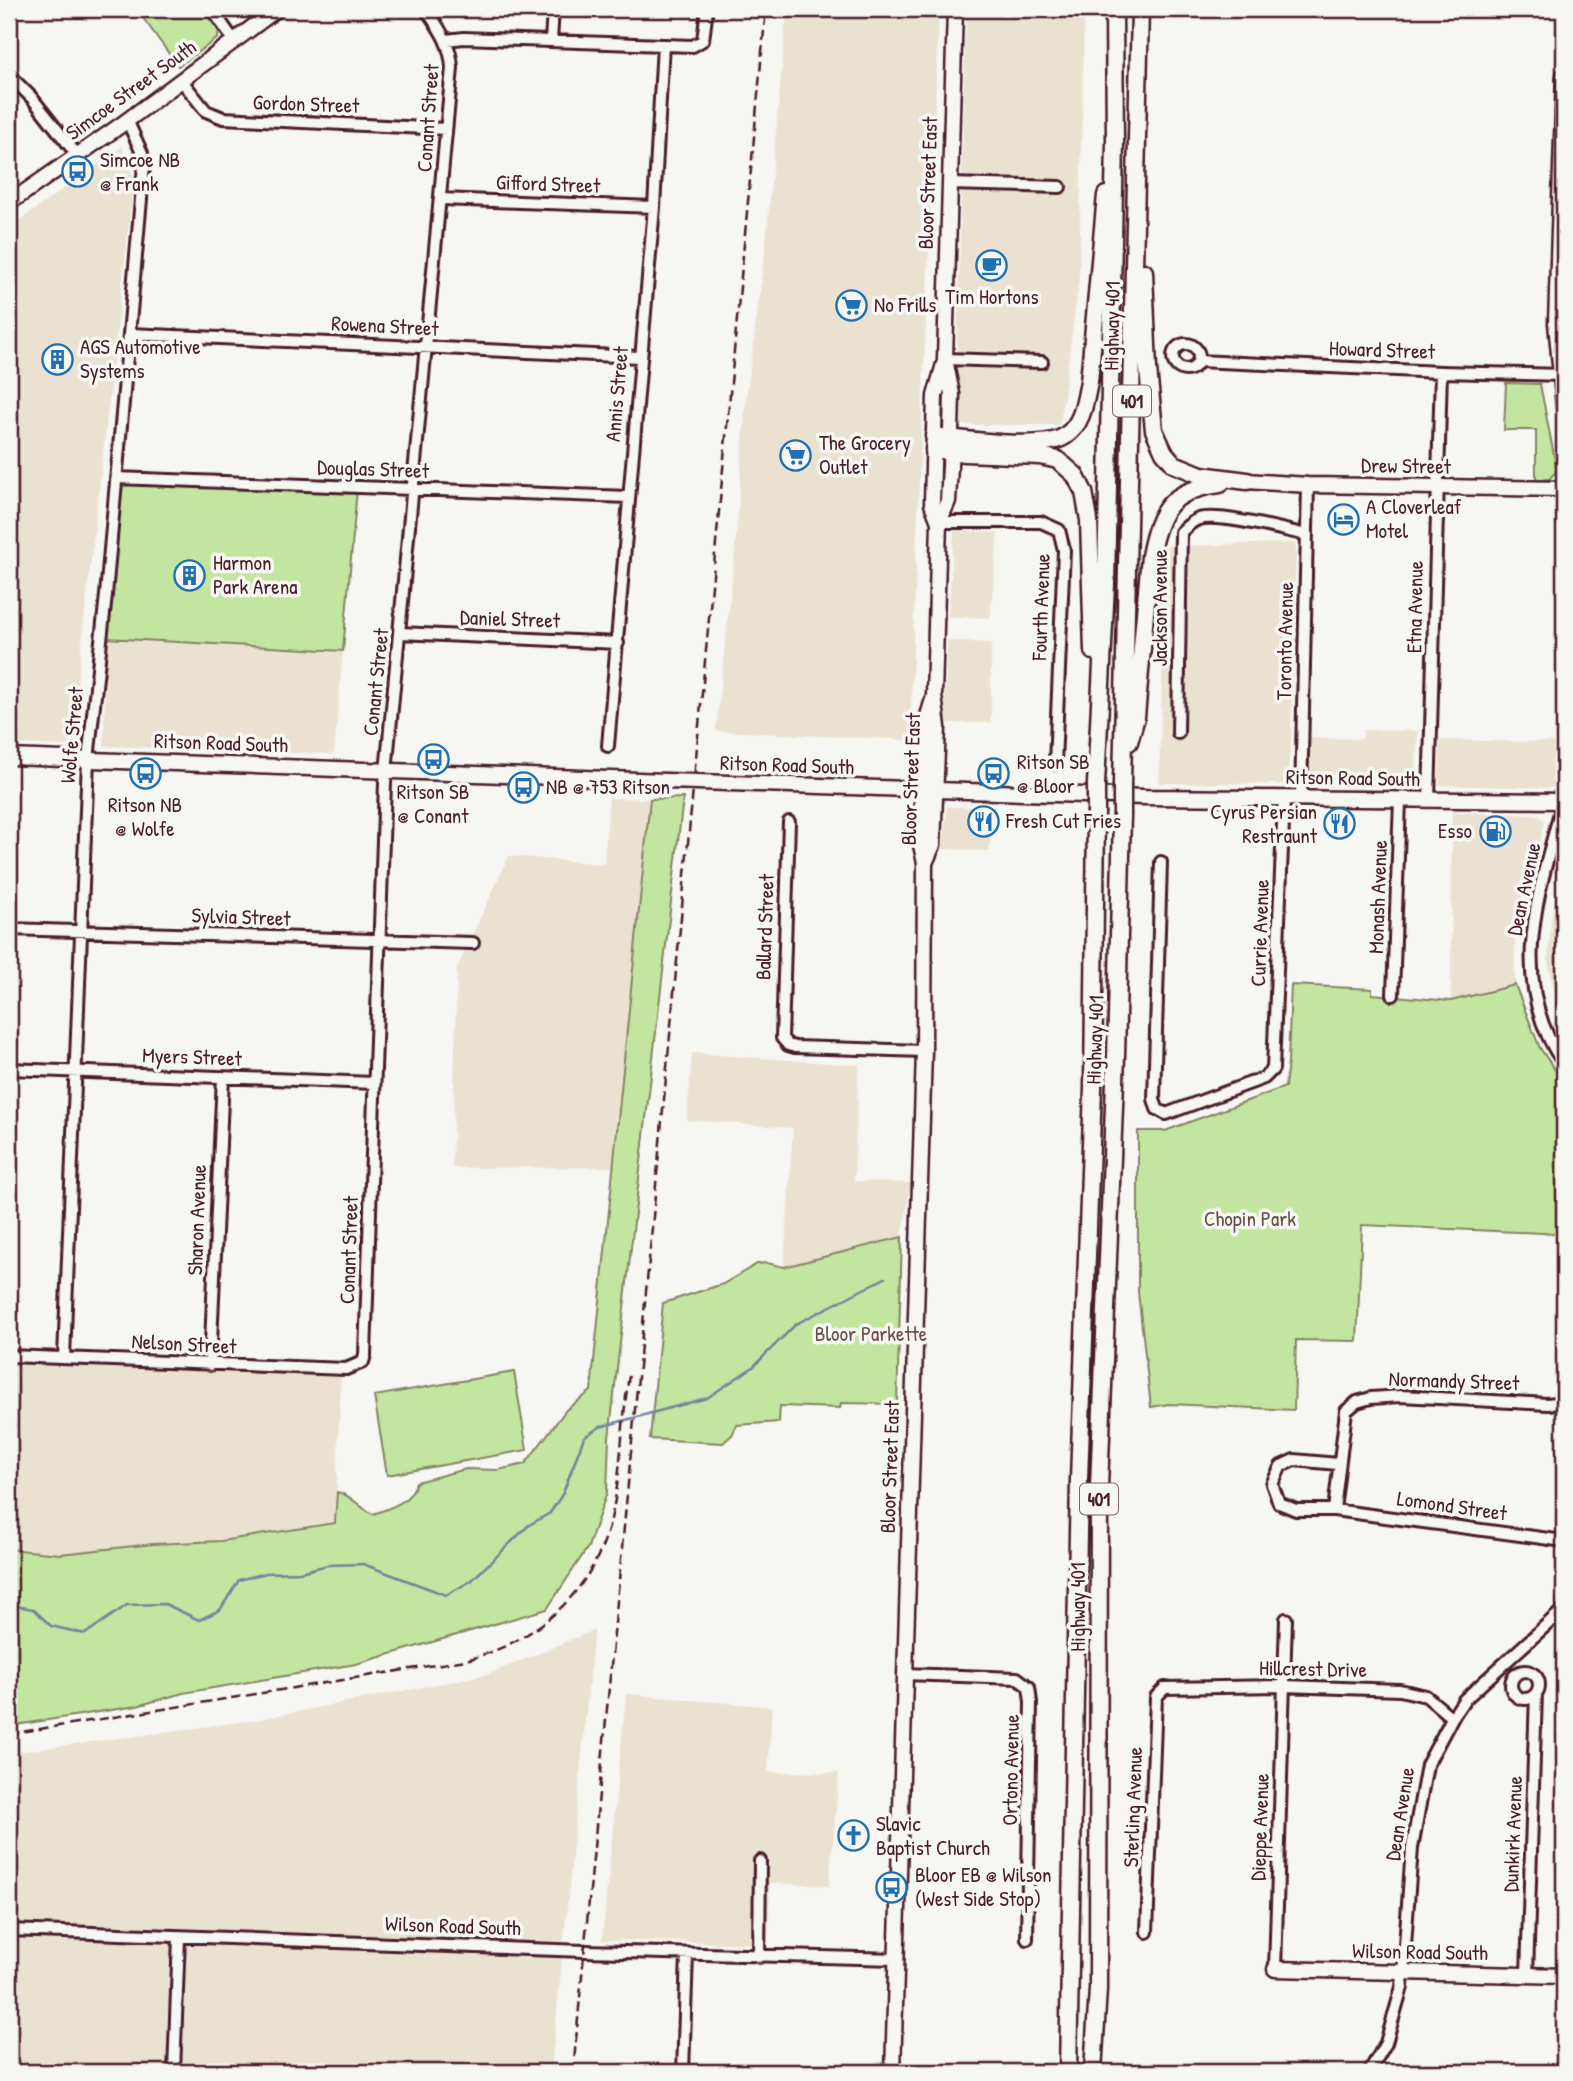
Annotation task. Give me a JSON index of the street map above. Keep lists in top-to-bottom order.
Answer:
{
  "streets": {
    "highway": ["Highway 401", "401"],
    "main road": [
      "Simcoe Street South",
      "Bloor Street East",
      "Drew Street",
      "Ritson Road South",
      "Wilson Road South"
    ],
    "street": [
      "Gordon Street",
      "Conant Street",
      "Gifford Street",
      "Rowena Street",
      "Howard Street",
      "Annis Street",
      "Douglas Street",
      "Fourth Avenue",
      "Etna Avenue",
      "Jackson Avenue",
      "Daniel Street",
      "Toronto Avenue",
      "Wolfe Street",
      "Dean Avenue",
      "Monash Avenue",
      "Sylvia Street",
      "Ballard Street",
      "Currie Avenue",
      "Myers Street",
      "Sharon Avenue",
      "Nelson Street",
      "Normandy Street",
      "Lomond Street",
      "Hillcrest Drive",
      "Ortono Avenue",
      "Sterling Avenue",
      "Dieppe Avenue",
      "Dunkirk Avenue"
    ]
  },
  "crossings": [
    ["Simcoe Street South", "Gordon Street"],
    ["Simcoe Street South", "Wolfe Street"],
    ["Gordon Street", "Conant Street"],
    ["Conant Street", "Gifford Street"],
    ["Conant Street", "Rowena Street"],
    ["Conant Street", "Douglas Street"],
    ["Conant Street", "Daniel Street"],
    ["Conant Street", "Ritson Road South"],
    ["Conant Street", "Sylvia Street"],
    ["Conant Street", "Myers Street"],
    ["Conant Street", "Nelson Street"],
    ["Bloor Street East", "Fourth Avenue"],
    ["Bloor Street East", "Ritson Road South"],
    ["Bloor Street East", "Ballard Street"],
    ["Bloor Street East", "Ortono Avenue"],
    ["Bloor Street East", "Wilson Road South"],
    ["Gifford Street", "Annis Street"],
    ["Rowena Street", "Annis Street"],
    ["Rowena Street", "Wolfe Street"],
    ["Howard Street", "Etna Avenue"],
    ["Annis Street", "Douglas Street"],
    ["Annis Street", "Daniel Street"],
    ["Drew Street", "Etna Avenue"],
    ["Drew Street", "Toronto Avenue"],
    ["Douglas Street", "Wolfe Street"],
    ["Etna Avenue", "Ritson Road South"],
    ["Jackson Avenue", "Toronto Avenue"],
    ["Toronto Avenue", "Ritson Road South"],
    ["Wolfe Street", "Ritson Road South"],
    ["Wolfe Street", "Sylvia Street"],
    ["Wolfe Street", "Myers Street"],
    ["Wolfe Street", "Nelson Street"],
    ["Ritson Road South", "Dean Avenue"],
    ["Ritson Road South", "Monash Avenue"],
    ["Ritson Road South", "Currie Avenue"],
    ["Dean Avenue", "Hillcrest Drive"],
    ["Dean Avenue", "Wilson Road South"],
    ["Myers Street", "Sharon Avenue"],
    ["Sharon Avenue", "Nelson Street"],
    ["Normandy Street", "Lomond Street"],
    ["Hillcrest Drive", "Sterling Avenue"],
    ["Hillcrest Drive", "Dieppe Avenue"],
    ["Dieppe Avenue", "Wilson Road South"],
    ["Dunkirk Avenue", "Wilson Road South"]
  ],
  "parks": ["Chopin Park", "Bloor Parkette"],
  "places": {
    "bus stop": [
      "Simcoe NB @ Frank",
      "Ritson SB @ Conant",
      "Ritson NB @ Wolfe",
      "Ritson SB @ Bloor",
      "NB @ 753 Ritson",
      "Bloor EB @ Wilson (West Side Stop)"
    ],
    "cafe": ["Tim Hortons"],
    "supermarket": ["No Frills", "The Grocery Outlet"],
    "building": ["AGS Automotive Systems", "Harmon Park Arena"],
    "hotel": ["A Cloverleaf Motel"],
    "restaurant": ["Fresh Cut Fries", "Cyrus Persian Restraunt"],
    "fuel station": ["Esso"],
    "church": ["Slavic Baptist Church"]
  }
}
